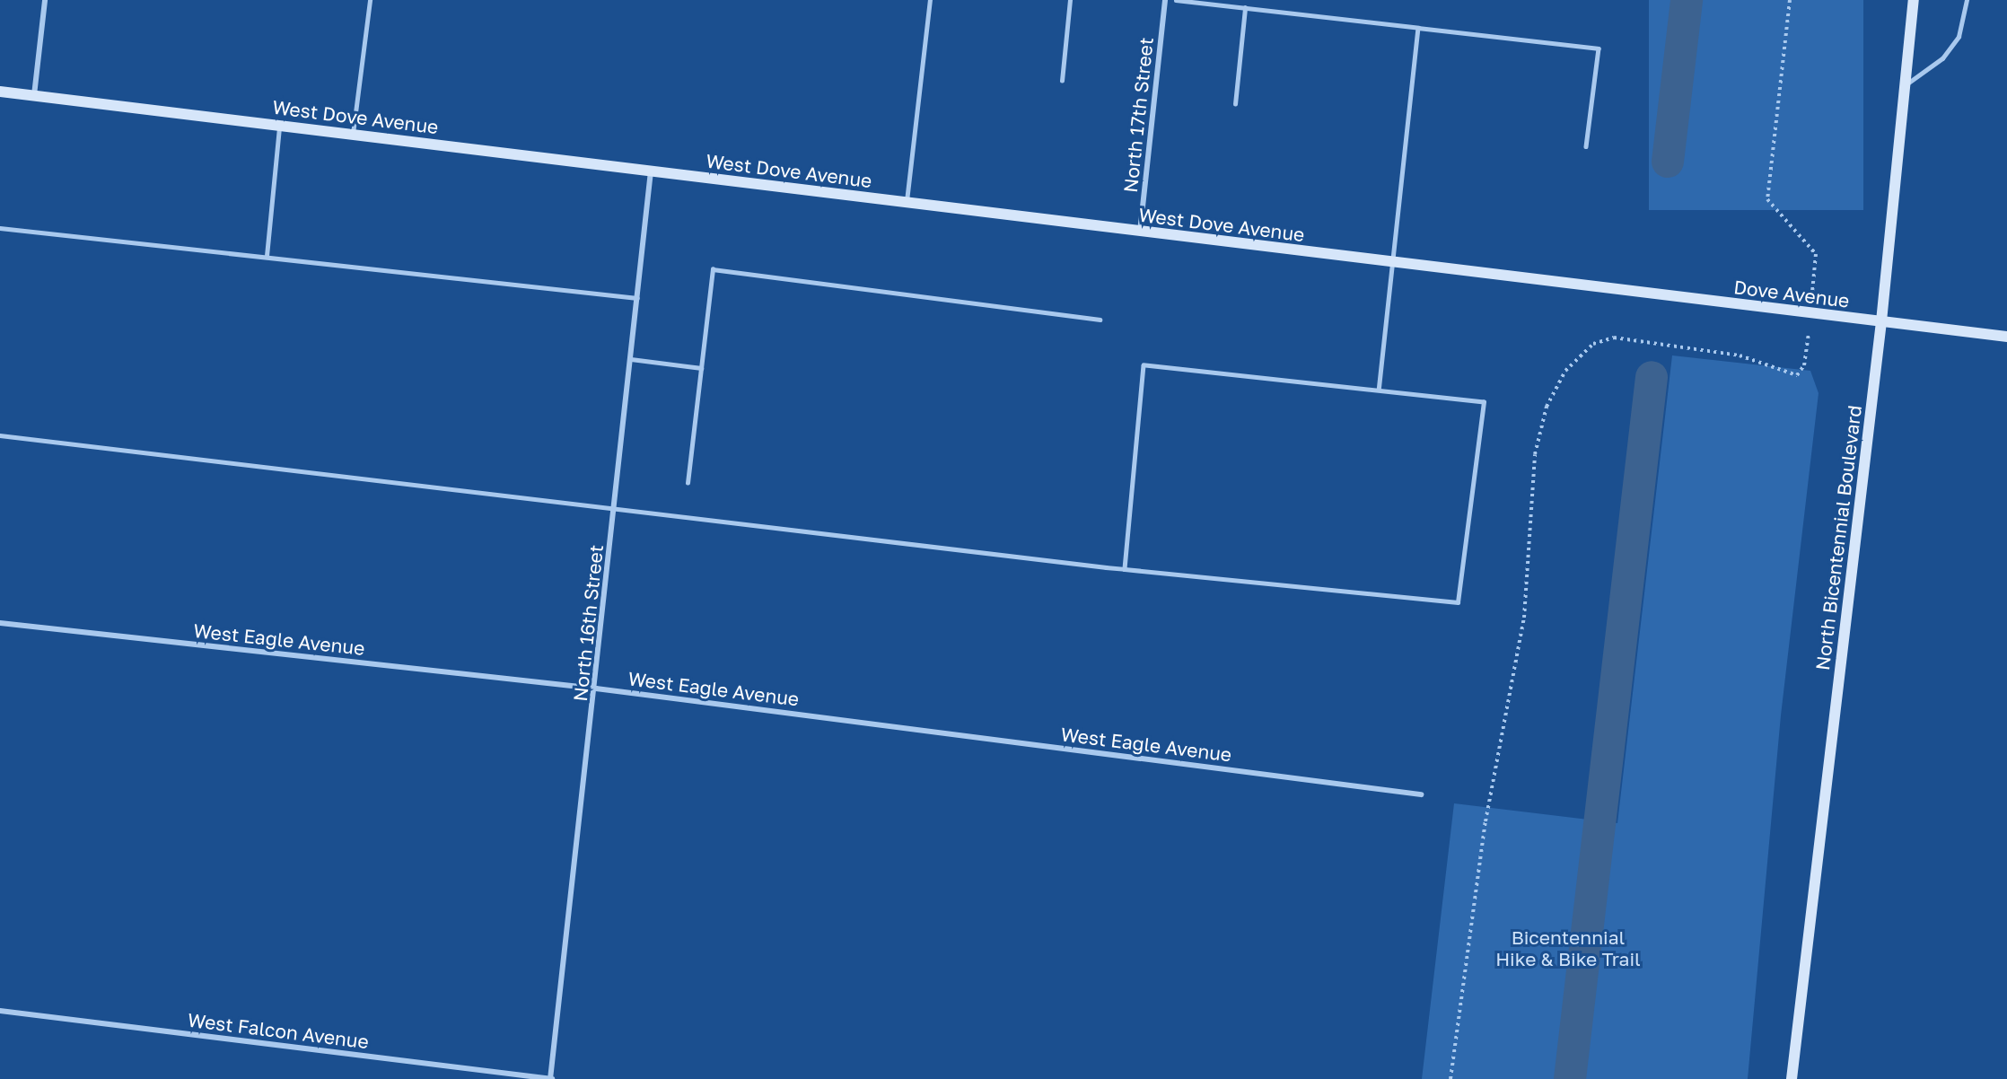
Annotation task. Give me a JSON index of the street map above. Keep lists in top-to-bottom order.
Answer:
{
  "streets": {
    "main road": ["West Dove Avenue", "Dove Avenue", "North Bicentennial Boulevard"],
    "street": [
      "North 17th Street",
      "North 16th Street",
      "West Eagle Avenue",
      "West Falcon Avenue"
    ]
  },
  "crossings": [
    ["North 17th Street", "West Dove Avenue"],
    ["West Dove Avenue", "Dove Avenue"],
    ["West Dove Avenue", "North 16th Street"],
    ["Dove Avenue", "North Bicentennial Boulevard"],
    ["North 16th Street", "West Eagle Avenue"],
    ["North 16th Street", "West Falcon Avenue"]
  ],
  "parks": ["Bicentennial Hike & Bike Trail"]
}
